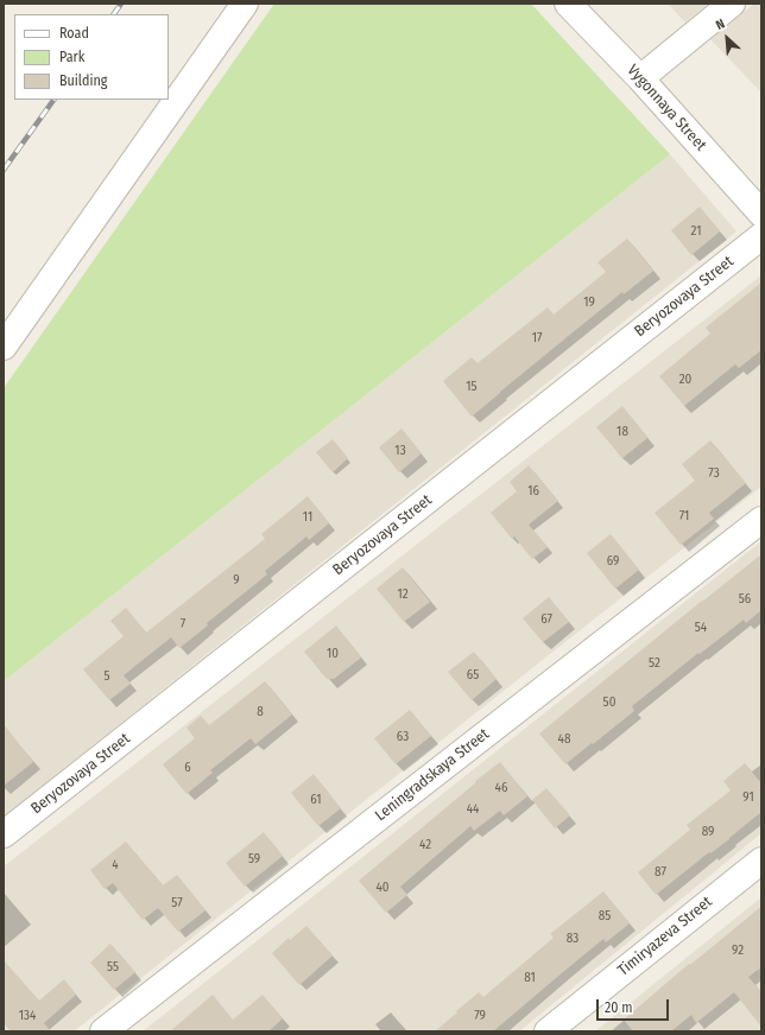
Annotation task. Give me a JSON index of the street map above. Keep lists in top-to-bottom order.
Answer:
{
  "streets": {
    "street": [
      "Vygonnaya Street",
      "Beryozovaya Street",
      "Leningradskaya Street",
      "Timiryazeva Street"
    ]
  },
  "house_numbers": [
    "21",
    "19",
    "17",
    "20",
    "15",
    "18",
    "13",
    "73",
    "16",
    "71",
    "11",
    "69",
    "9",
    "12",
    "56",
    "67",
    "7",
    "54",
    "10",
    "52",
    "65",
    "5",
    "50",
    "8",
    "63",
    "48",
    "6",
    "46",
    "91",
    "61",
    "44",
    "89",
    "42",
    "59",
    "4",
    "87",
    "40",
    "57",
    "85",
    "83",
    "92",
    "55",
    "81",
    "134",
    "79"
  ],
  "legend": ["Road", "Park", "Building"],
  "scale_bar": "20 m",
  "north": "top left"
}
